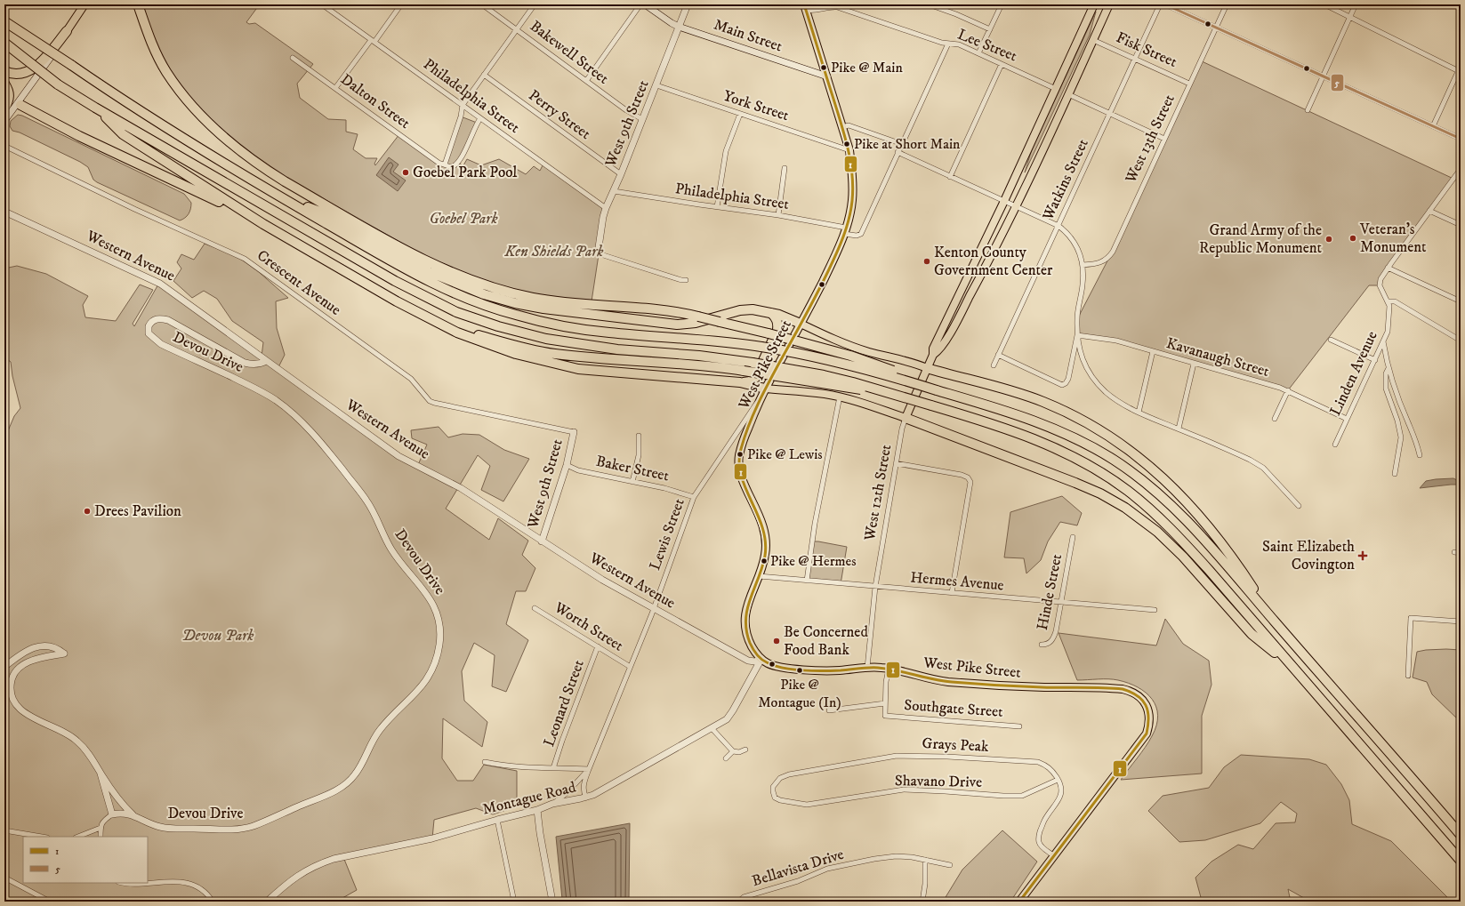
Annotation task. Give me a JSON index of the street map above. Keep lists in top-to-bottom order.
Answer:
{
  "streets": {
    "main road": ["West Pike Street", "West 12th Street"],
    "street": [
      "Main Street",
      "Lee Street",
      "Fisk Street",
      "Bakewell Street",
      "Philadelphia Street",
      "Dalton Street",
      "York Street",
      "Perry Street",
      "West 9th Street",
      "West 13th Street",
      "Watkins Street",
      "Western Avenue",
      "Crescent Avenue",
      "Devou Drive",
      "Kavanaugh Street",
      "Linden Avenue",
      "Baker Street",
      "Lewis Street",
      "Hermes Avenue",
      "Hinde Street",
      "Worth Street",
      "Leonard Street",
      "Southgate Street",
      "Grays Peak",
      "Shavano Drive",
      "Montague Road",
      "Bellavista Drive"
    ]
  },
  "crossings": [
    ["Main Street", "West 9th Street"],
    ["Main Street", "West Pike Street"],
    ["Lee Street", "West Pike Street"],
    ["Fisk Street", "West 13th Street"],
    ["Fisk Street", "Watkins Street"],
    ["Bakewell Street", "West 9th Street"],
    ["Philadelphia Street", "West 9th Street"],
    ["Philadelphia Street", "West Pike Street"],
    ["York Street", "West 9th Street"],
    ["York Street", "West Pike Street"],
    ["Perry Street", "West 9th Street"],
    ["West 9th Street", "Western Avenue"],
    ["West 9th Street", "Crescent Avenue"],
    ["West 9th Street", "Baker Street"],
    ["Western Avenue", "Devou Drive"],
    ["Western Avenue", "West Pike Street"],
    ["Western Avenue", "Lewis Street"],
    ["Western Avenue", "Montague Road"],
    ["Kavanaugh Street", "Linden Avenue"],
    ["West Pike Street", "West 12th Street"],
    ["West Pike Street", "Lewis Street"],
    ["West Pike Street", "Hermes Avenue"],
    ["West Pike Street", "Montague Road"],
    ["Baker Street", "Lewis Street"],
    ["West 12th Street", "Hermes Avenue"],
    ["Lewis Street", "Worth Street"],
    ["Lewis Street", "Montague Road"],
    ["Hermes Avenue", "Hinde Street"],
    ["Worth Street", "Leonard Street"],
    ["Grays Peak", "Shavano Drive"]
  ],
  "parks": ["Goebel Park", "Ken Shields Park", "Devou Park"],
  "places": {
    "other": [
      "Pike @ Main",
      "Pike at Short Main",
      "Goebel Park Pool",
      "Veteran’s Monument",
      "Grand Army of the Republic Monument",
      "Kenton County Government Center",
      "Pike @ Lewis",
      "Drees Pavilion",
      "Pike @ Hermes",
      "Be Concerned Food Bank",
      "Pike @ Montague (In)"
    ],
    "health": ["Saint Elizabeth Covington"]
  },
  "lines": ["transit line 1", "transit line 5"],
  "legend": ["1", "5"]
}
